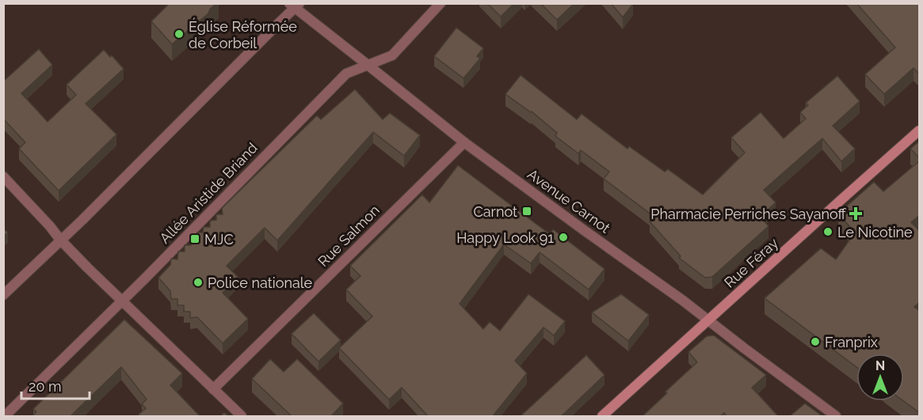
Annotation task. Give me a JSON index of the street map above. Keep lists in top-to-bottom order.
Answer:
{
  "streets": {
    "main road": ["Rue Féray"],
    "street": ["Allée Aristide Briand", "Avenue Carnot", "Rue Salmon"]
  },
  "crossings": [
    ["Allée Aristide Briand", "Avenue Carnot"],
    ["Avenue Carnot", "Rue Salmon"],
    ["Avenue Carnot", "Rue Féray"]
  ],
  "places": {
    "other": [
      "Église Réformée de Corbeil",
      "Le Nicotine",
      "Happy Look 91",
      "Police nationale",
      "Franprix"
    ],
    "transit": ["Carnot", "MJC"],
    "health": ["Pharmacie Perriches Sayanoff"]
  },
  "scale_bar": "20 m",
  "north": "top"
}
